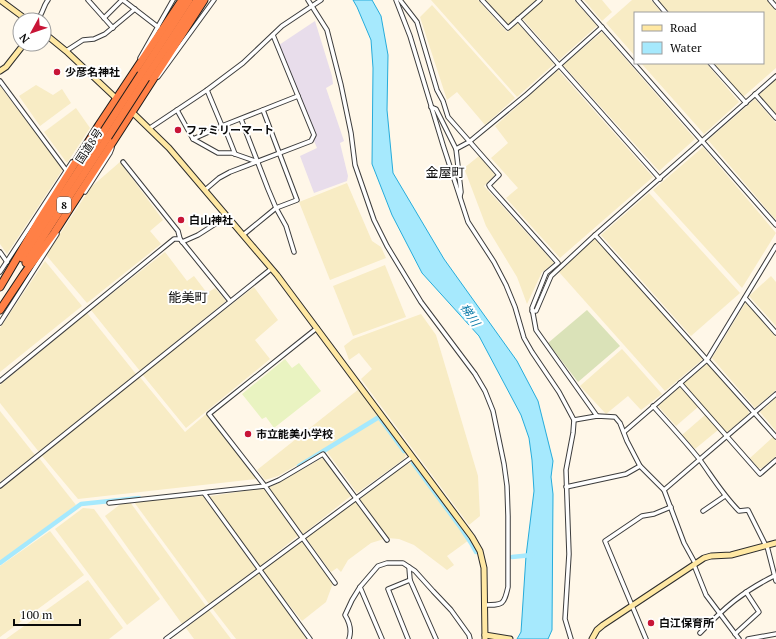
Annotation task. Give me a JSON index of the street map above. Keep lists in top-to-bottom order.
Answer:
{
  "streets": {
    "highway": ["国道8号", "8"]
  },
  "districts": ["金屋町", "能美町"],
  "water": ["梯川"],
  "places": [
    "少彦名神社",
    "ファミリーマート",
    "白山神社",
    "市立能美小学校",
    "白江保育所"
  ],
  "legend": ["Road", "Water"],
  "scale_bar": "100 m",
  "north": "bottom left"
}
